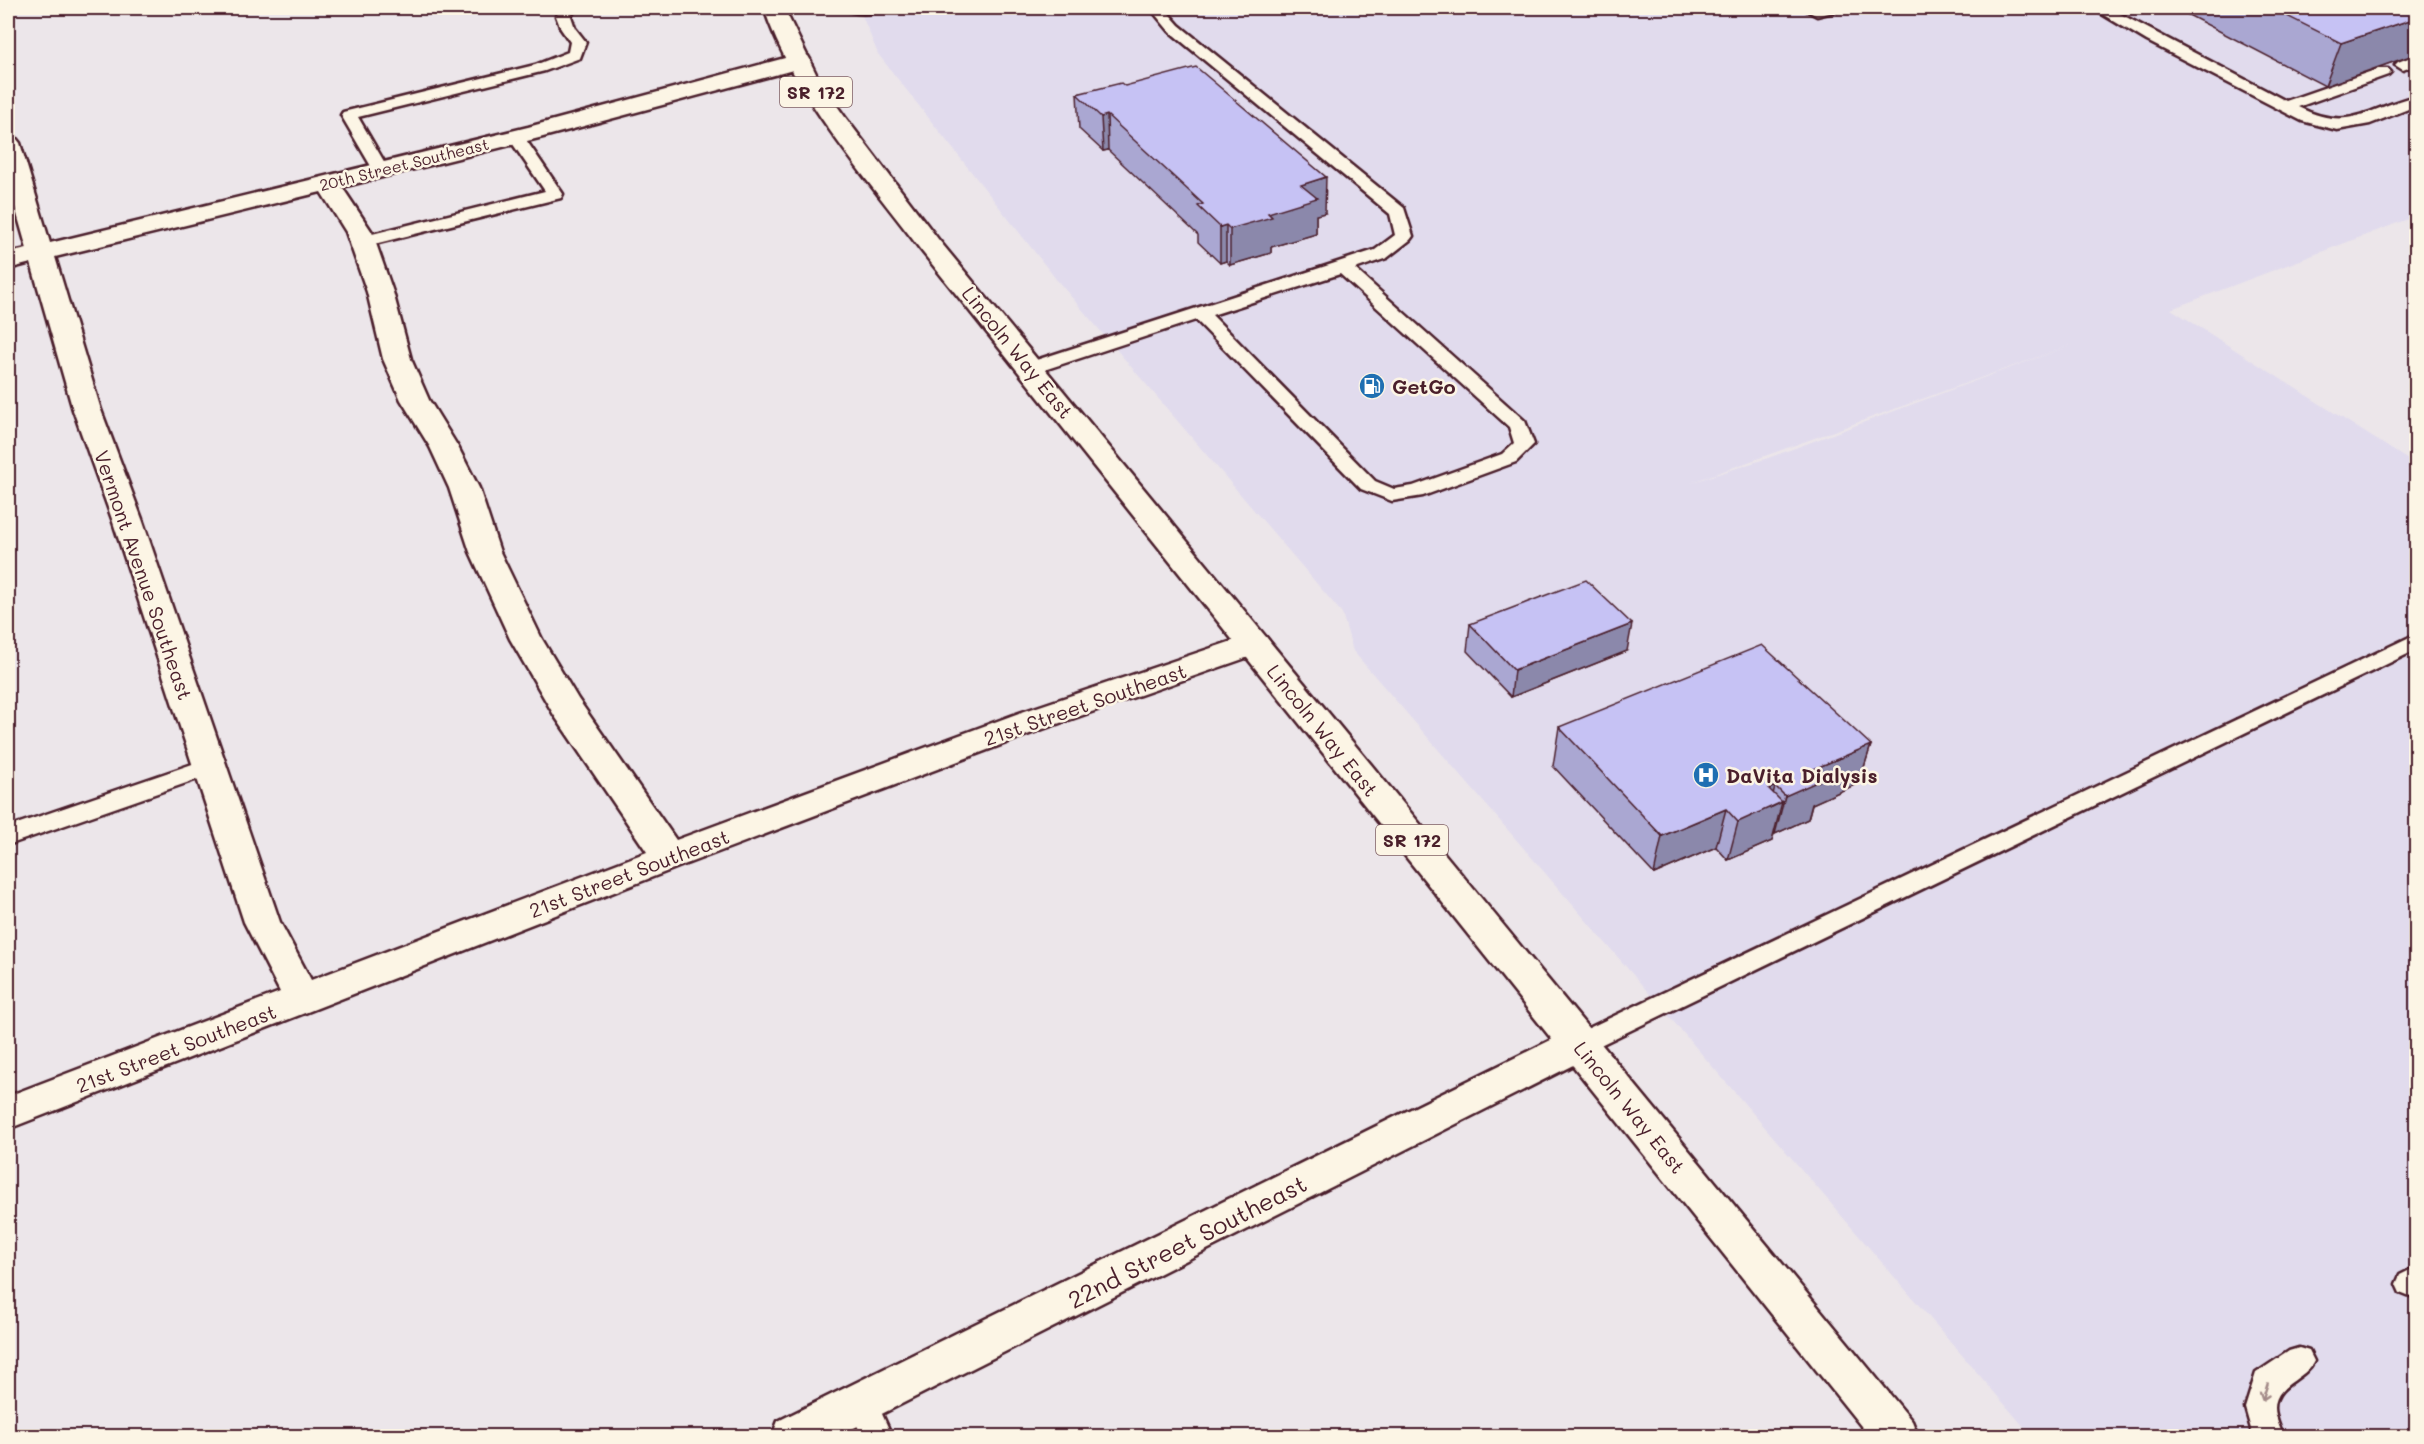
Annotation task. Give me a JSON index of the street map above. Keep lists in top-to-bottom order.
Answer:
{
  "streets": {
    "street": [
      "SR 172",
      "20th Street Southeast",
      "Lincoln Way East",
      "Vermont Avenue Southeast",
      "21st Street Southeast",
      "22nd Street Southeast"
    ]
  },
  "crossings": [
    ["20th Street Southeast", "Lincoln Way East"],
    ["20th Street Southeast", "Vermont Avenue Southeast"],
    ["Lincoln Way East", "21st Street Southeast"],
    ["Lincoln Way East", "22nd Street Southeast"],
    ["Vermont Avenue Southeast", "21st Street Southeast"]
  ],
  "places": {
    "fuel station": ["GetGo"],
    "hospital": ["DaVita Dialysis"]
  }
}
